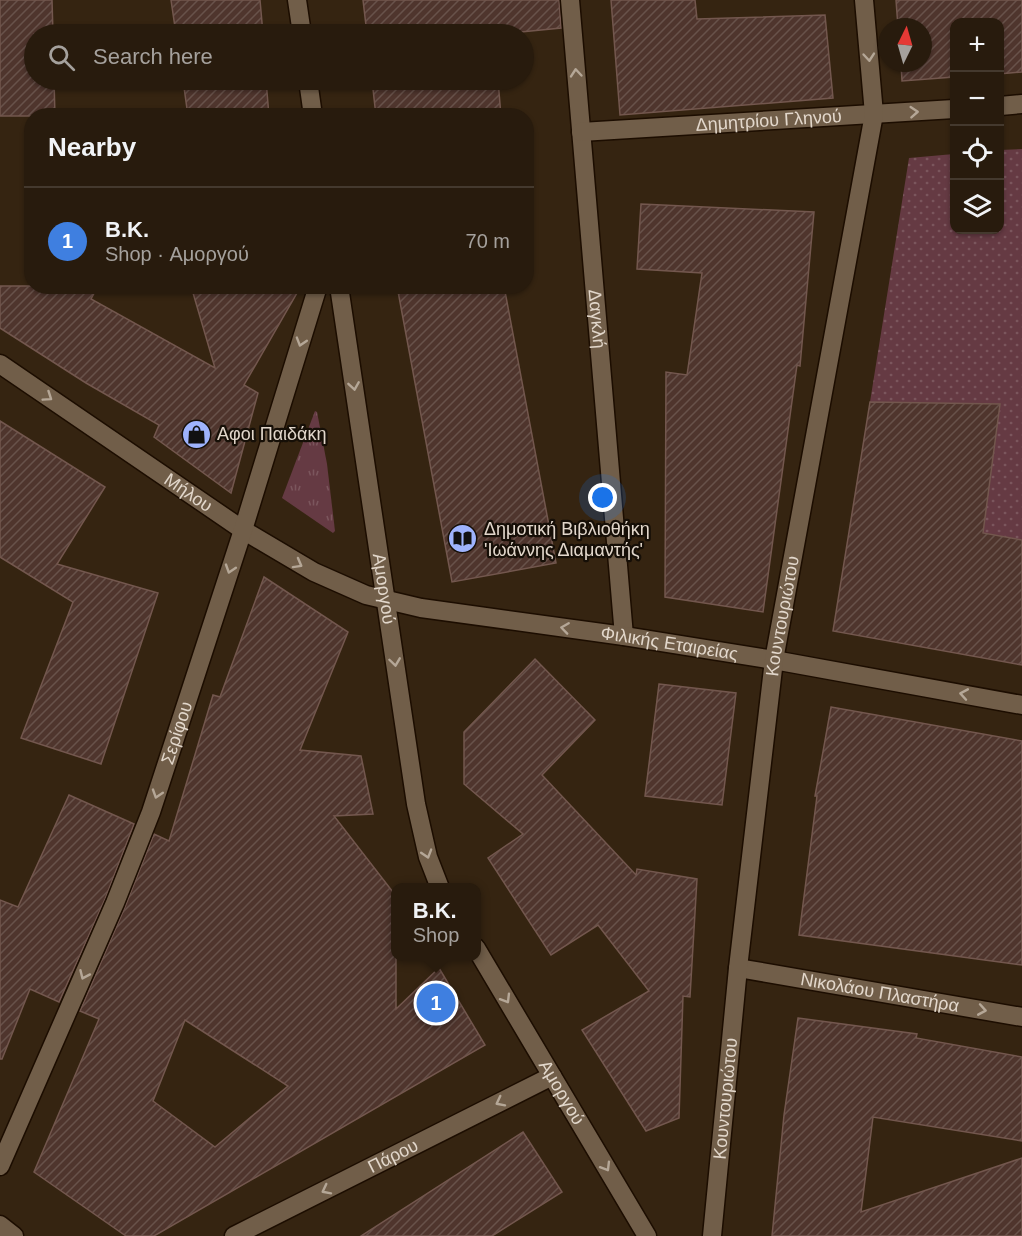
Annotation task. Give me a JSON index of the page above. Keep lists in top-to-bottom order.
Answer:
{
  "streets": {
    "street": [
      "Δημητρίου Γληνού",
      "Δαγκλή",
      "Μήλου",
      "Αμοργού",
      "Κουντουριώτου",
      "Φιλικής Εταιρείας",
      "Σερίφου",
      "Νικολάου Πλαστήρα",
      "Πάρου"
    ]
  },
  "crossings": [
    ["Δημητρίου Γληνού", "Δαγκλή"],
    ["Δημητρίου Γληνού", "Κουντουριώτου"],
    ["Δαγκλή", "Φιλικής Εταιρείας"],
    ["Μήλου", "Αμοργού"],
    ["Μήλου", "Φιλικής Εταιρείας"],
    ["Μήλου", "Σερίφου"],
    ["Αμοργού", "Φιλικής Εταιρείας"],
    ["Αμοργού", "Πάρου"],
    ["Κουντουριώτου", "Φιλικής Εταιρείας"],
    ["Κουντουριώτου", "Νικολάου Πλαστήρα"]
  ],
  "one_way": [
    "Μήλου",
    "Αμοργού",
    "Φιλικής Εταιρείας",
    "Σερίφου",
    "Νικολάου Πλαστήρα",
    "Πάρου"
  ],
  "places": {
    "shop": ["Αφοι Παιδάκη"],
    "library": ["Δημοτική Βιβλιοθήκη 'Ιωάννης Διαμαντής'"]
  },
  "north": "top",
  "page": {
    "map_buttons": ["+", "−"],
    "search": "Search here",
    "heading": "Nearby",
    "list": [
      {
        "mark": "1",
        "name": "Β.Κ.",
        "note": "Shop · Αμοργού",
        "value": "70 m"
      }
    ],
    "popup": ["Β.Κ.", "Shop"],
    "pins": "1"
  }
}
